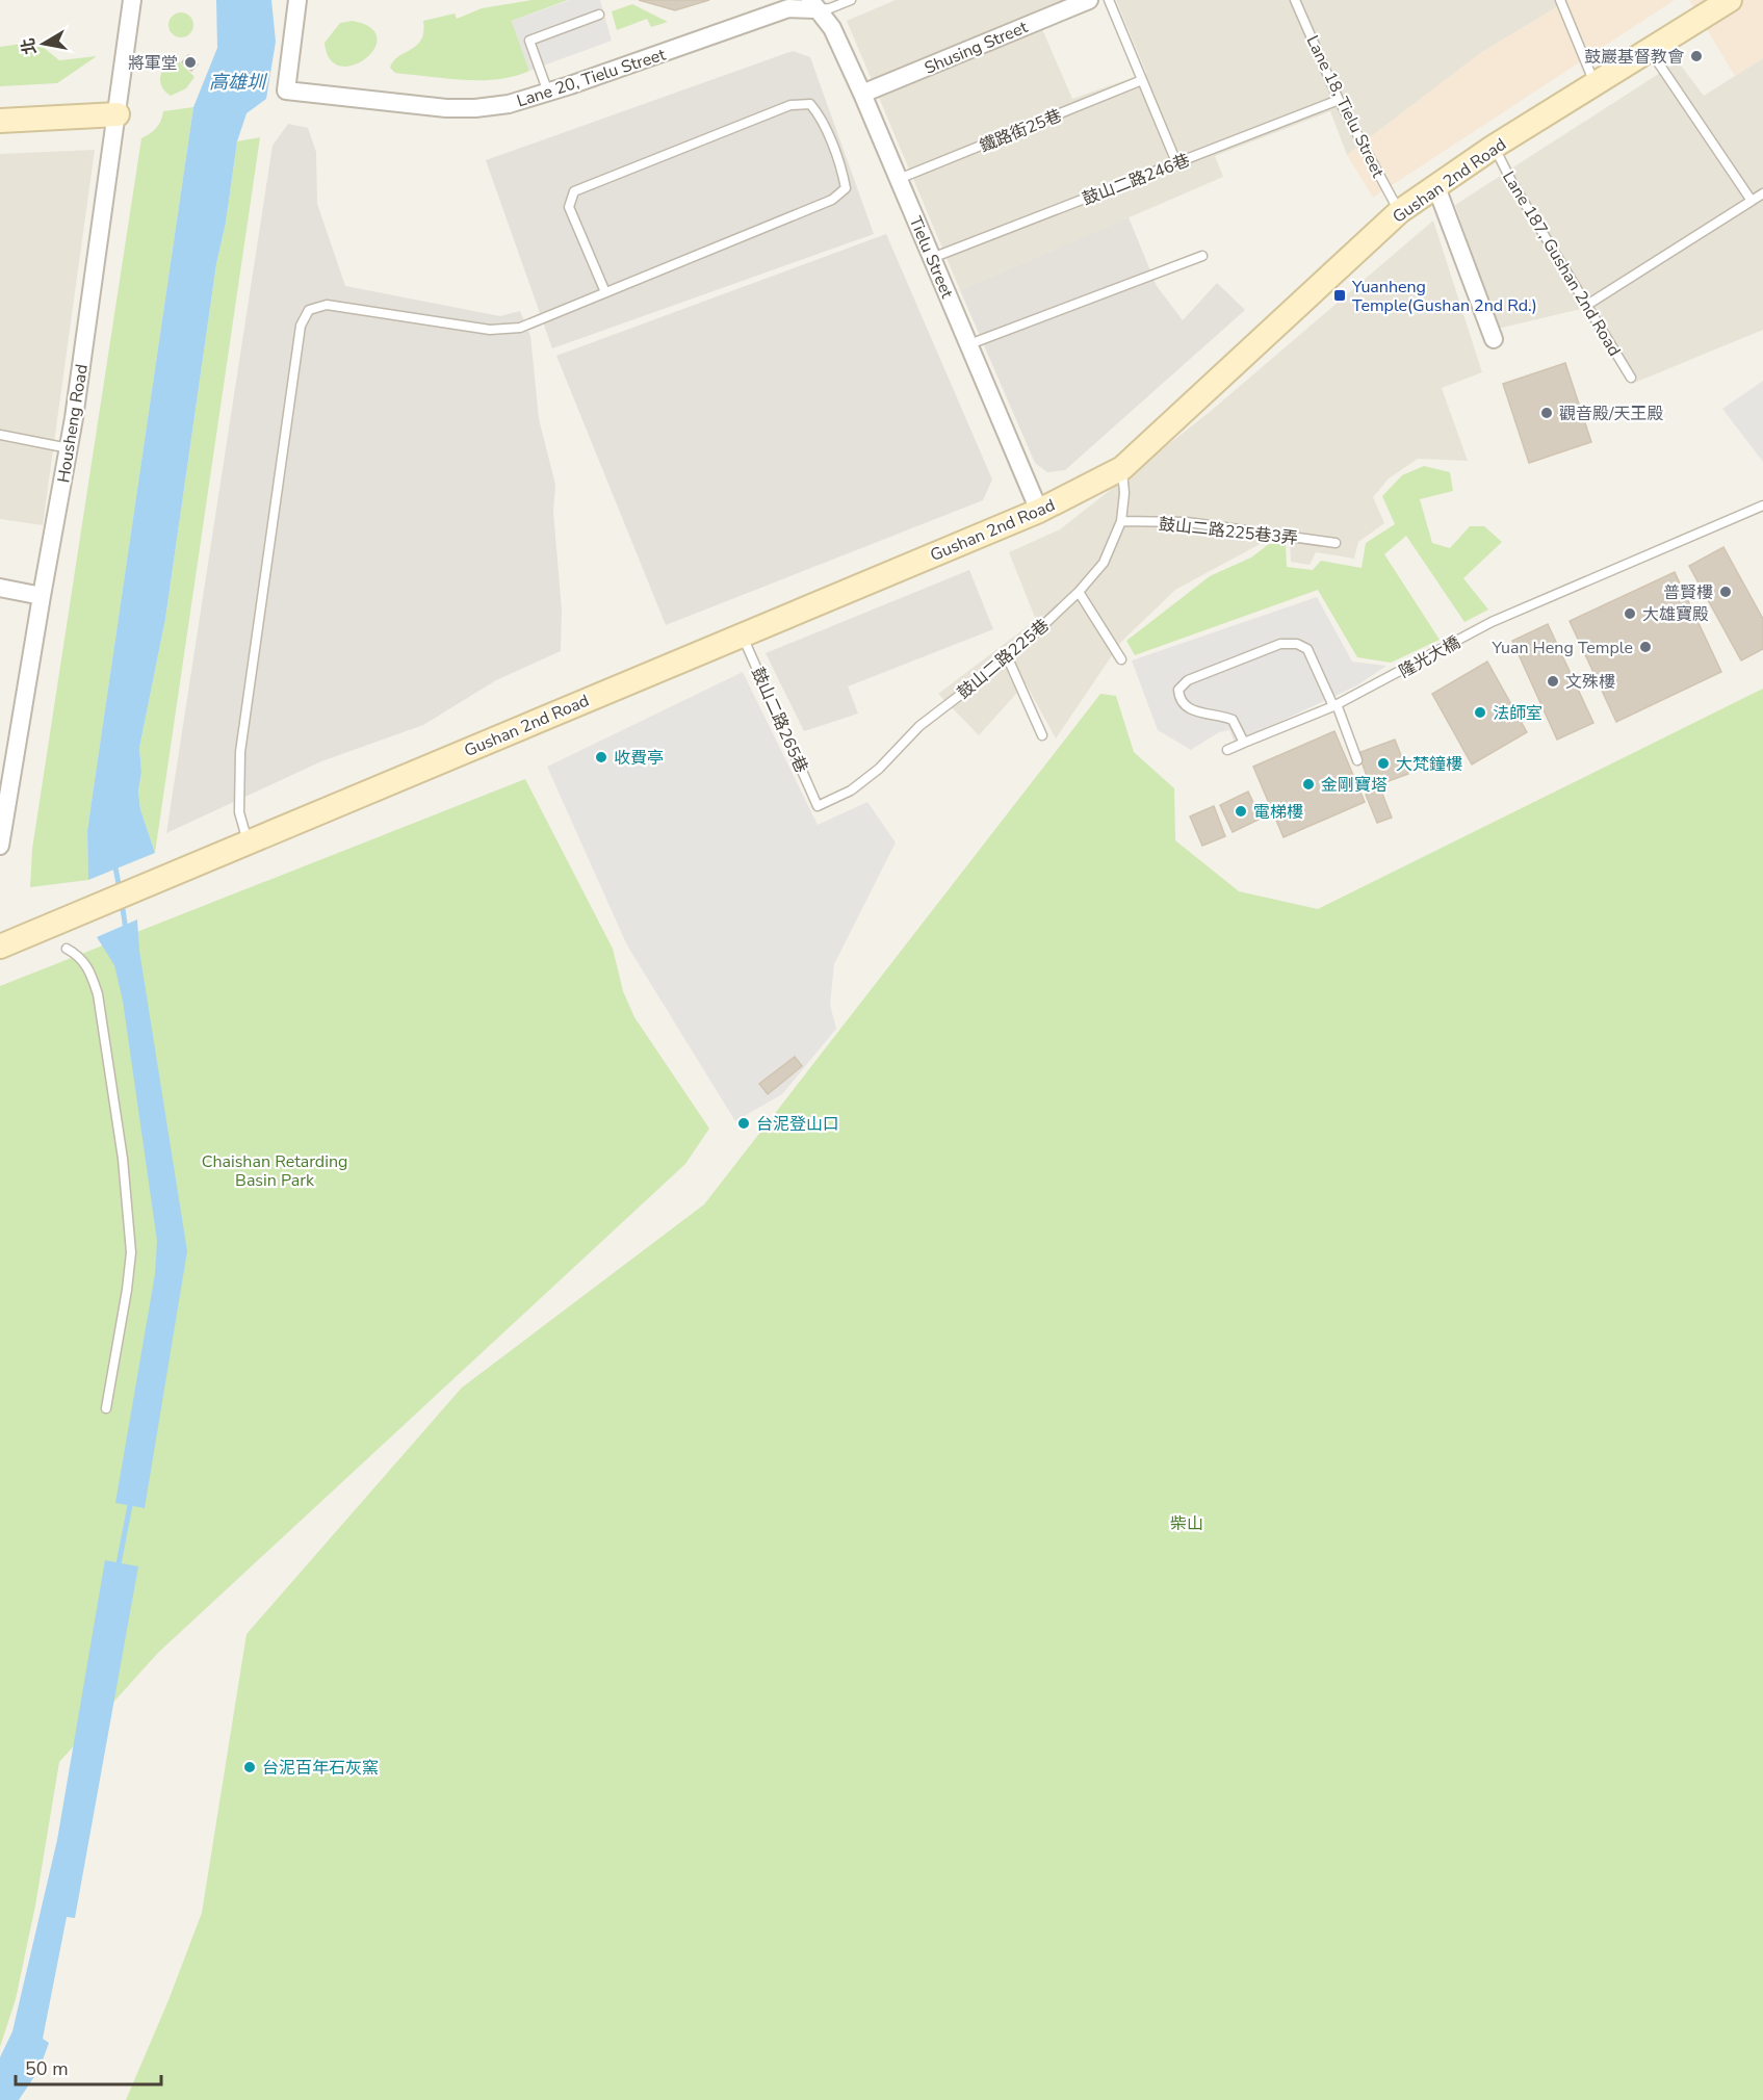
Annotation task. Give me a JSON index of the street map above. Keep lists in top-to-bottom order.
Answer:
{
  "streets": {
    "street": [
      "Shusing Street",
      "Lane 20, Tielu Street",
      "Gushan 2nd Road",
      "Tielu Street",
      "Housheng Road"
    ],
    "lane": [
      "Lane 18, Tielu Street",
      "鐵路街25巷",
      "鼓山二路246巷",
      "Lane 187, Gushan 2nd Road",
      "鼓山二路225巷3弄",
      "隆光大橋",
      "鼓山二路225巷",
      "鼓山二路265巷"
    ]
  },
  "crossings": [
    ["Shusing Street", "Tielu Street"],
    ["Lane 20, Tielu Street", "Tielu Street"],
    ["Lane 18, Tielu Street", "鼓山二路246巷"],
    ["Lane 18, Tielu Street", "Gushan 2nd Road"],
    ["鐵路街25巷", "Tielu Street"],
    ["鼓山二路246巷", "Tielu Street"],
    ["Gushan 2nd Road", "Tielu Street"],
    ["Gushan 2nd Road", "Lane 187, Gushan 2nd Road"],
    ["Gushan 2nd Road", "鼓山二路225巷"],
    ["Gushan 2nd Road", "鼓山二路265巷"],
    ["鼓山二路225巷3弄", "鼓山二路225巷"],
    ["鼓山二路225巷", "鼓山二路265巷"]
  ],
  "water": ["高雄圳"],
  "parks": ["Chaishan Retarding Basin Park", "柴山"],
  "places": {
    "other": [
      "鼓巖基督教會",
      "將軍堂",
      "觀音殿/天王殿",
      "普賢樓",
      "大雄寶殿",
      "Yuan Heng Temple",
      "文殊樓",
      "法師室",
      "收費亭",
      "大梵鐘樓",
      "金剛寶塔",
      "電梯樓",
      "台泥登山口",
      "台泥百年石灰窯"
    ],
    "transit": ["Yuanheng Temple(Gushan 2nd Rd.)"]
  },
  "scale_bar": "50 m",
  "north": "left"
}
